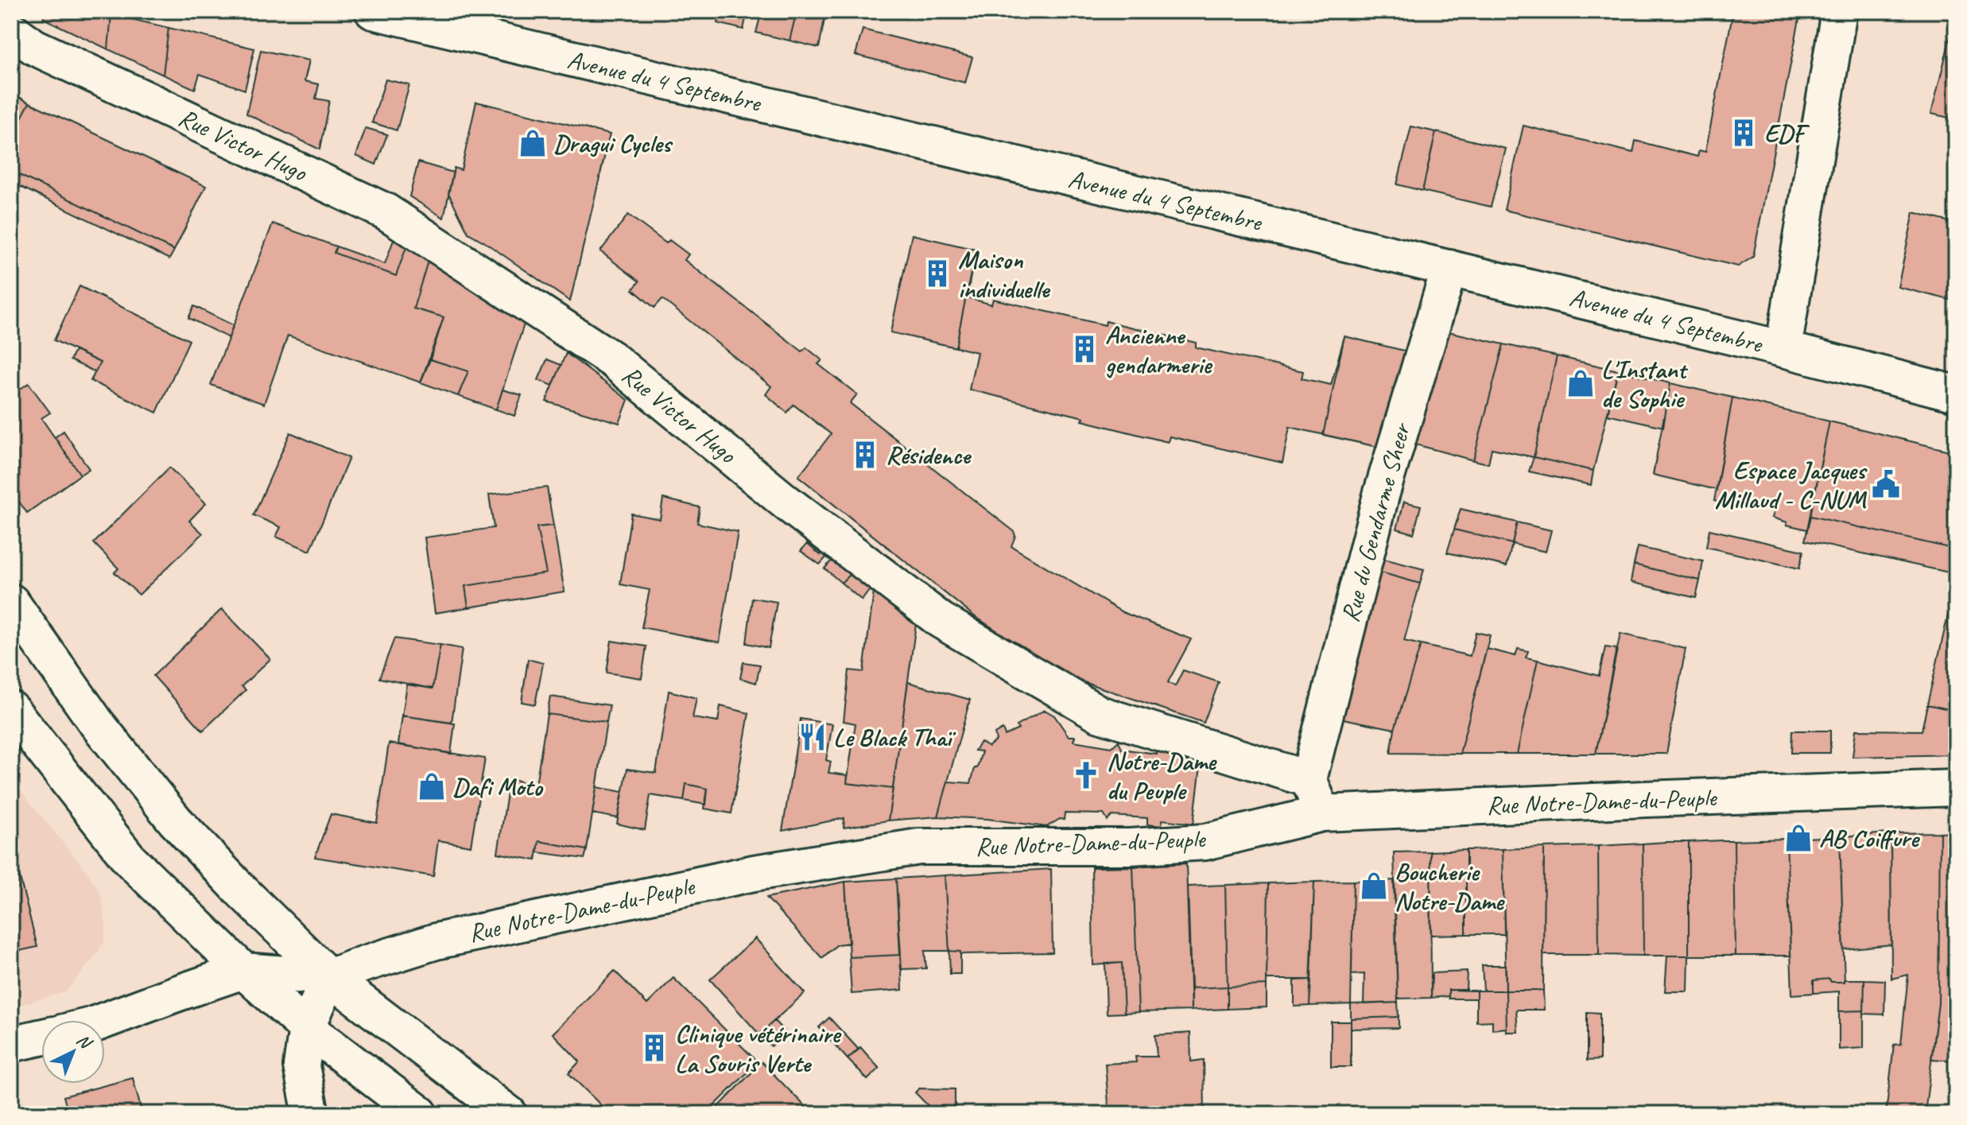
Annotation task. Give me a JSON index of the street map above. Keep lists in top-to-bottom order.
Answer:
{
  "streets": {
    "street": [
      "Avenue du 4 Septembre",
      "Rue Victor Hugo",
      "Rue du Gendarme Sheer",
      "Rue Notre-Dame-du-Peuple"
    ]
  },
  "crossings": [
    ["Avenue du 4 Septembre", "Rue du Gendarme Sheer"],
    ["Rue Victor Hugo", "Rue du Gendarme Sheer"]
  ],
  "places": {
    "building": [
      "EDF",
      "Maison individuelle",
      "Ancienne gendarmerie",
      "Résidence",
      "Clinique vétérinaire La Souris Verte"
    ],
    "shop": [
      "Dragui Cycles",
      "L'Instant de Sophie",
      "Dafi Moto",
      "AB Coiffure",
      "Boucherie Notre-Dame"
    ],
    "public building": ["Espace Jacques Millaud - C-NUM"],
    "restaurant": ["Le Black Thaï"],
    "church": ["Notre-Dame du Peuple"]
  },
  "north": "top right"
}
